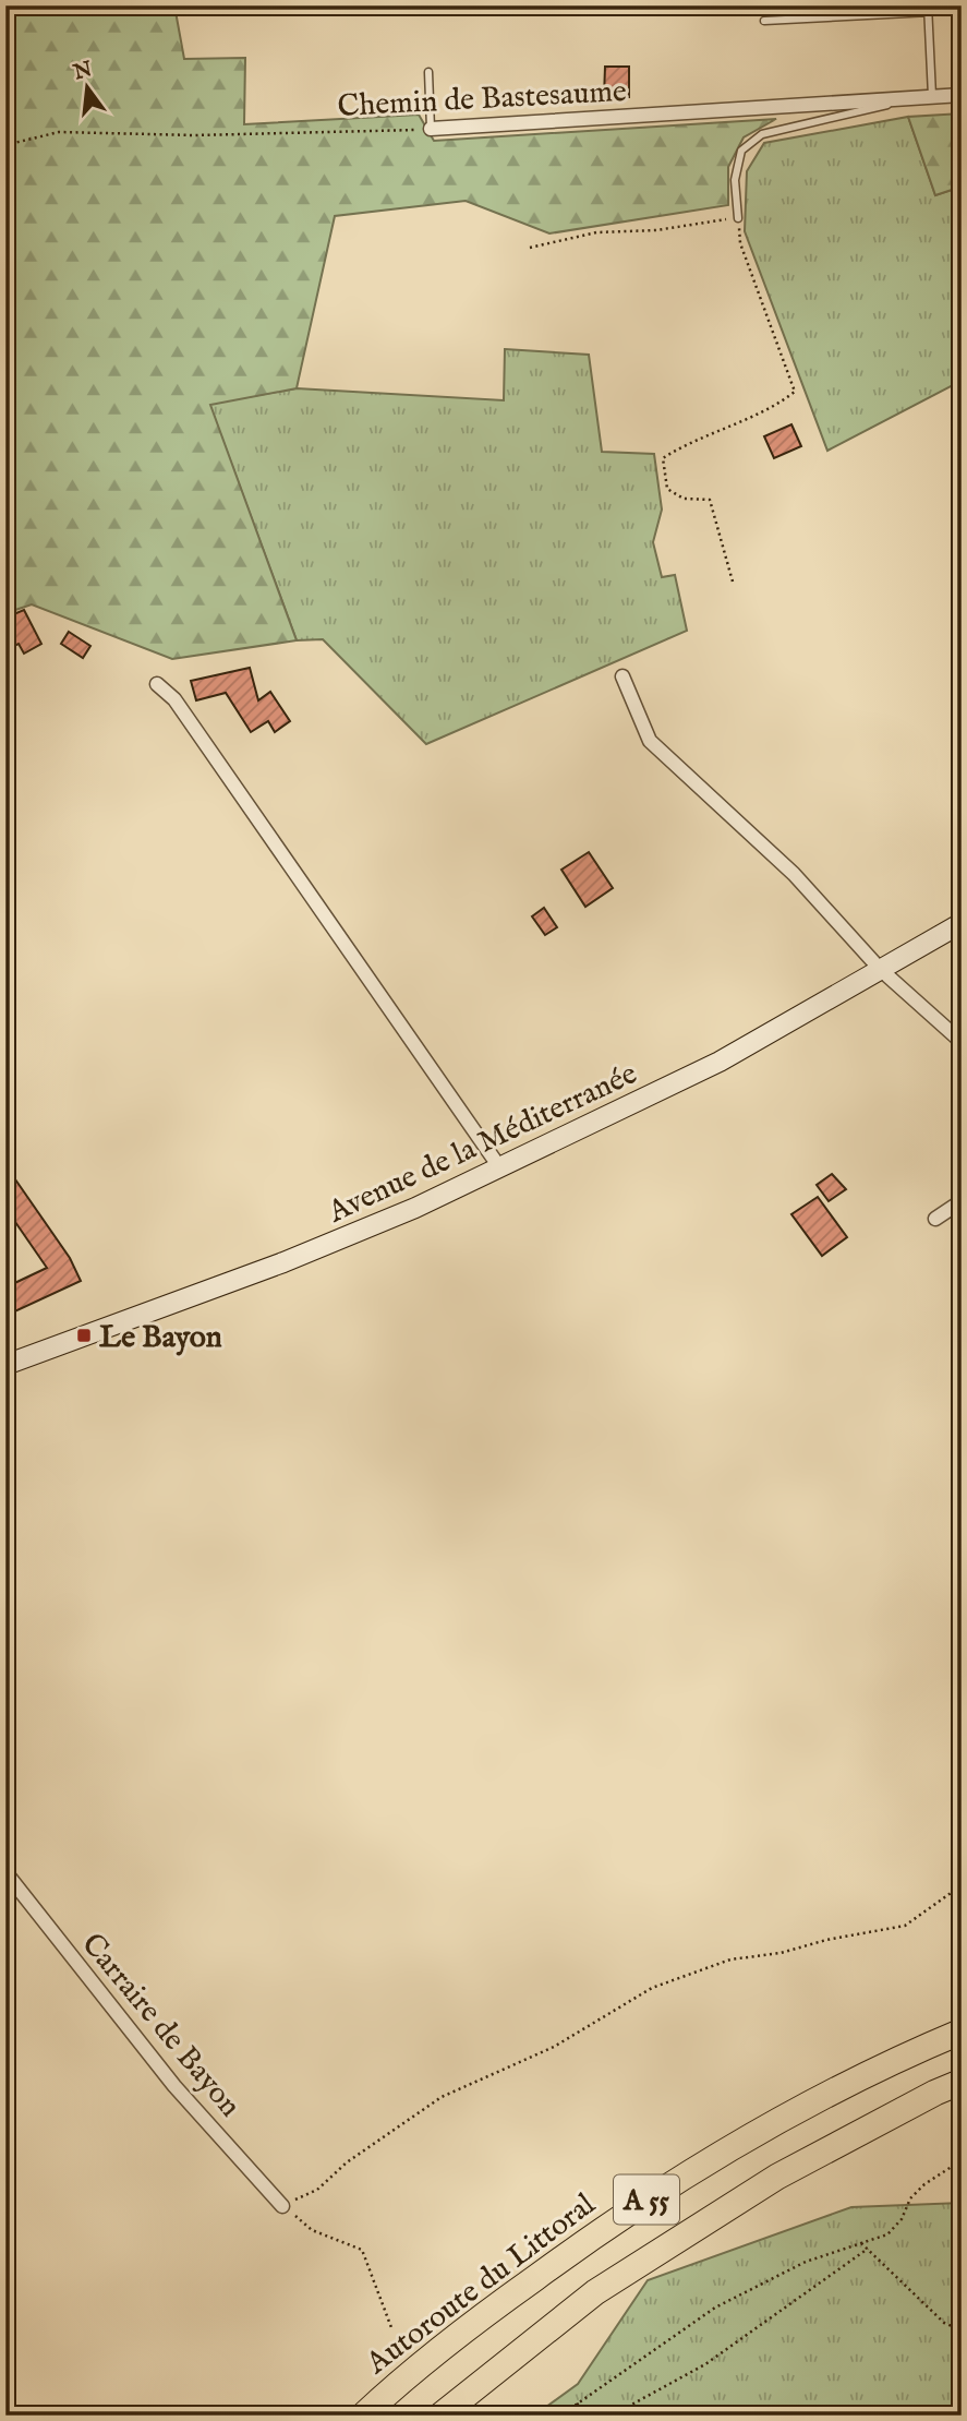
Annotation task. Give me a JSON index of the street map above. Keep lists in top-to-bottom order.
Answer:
{
  "streets": {
    "highway": ["A 55", "Autoroute du Littoral"],
    "main road": ["Avenue de la Méditerranée"],
    "street": ["Chemin de Bastesaume", "Carraire de Bayon"]
  },
  "places": {
    "transit": ["Le Bayon"]
  },
  "north": "top"
}
